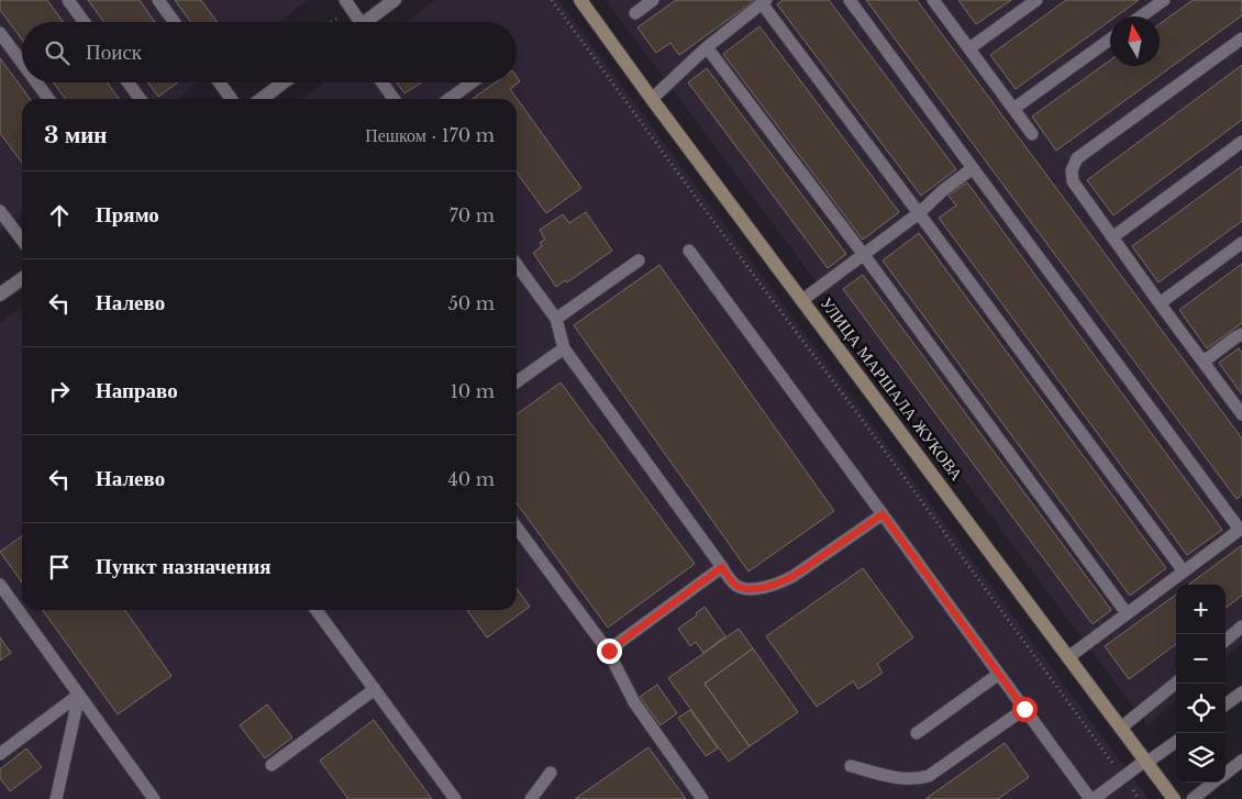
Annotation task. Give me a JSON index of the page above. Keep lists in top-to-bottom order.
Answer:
{
  "streets": {
    "main road": ["УЛИЦА МАРШАЛА ЖУКОВА"]
  },
  "north": "top",
  "page": {
    "search": "Поиск",
    "heading": ["3 мин", "Пешком · 170 m"],
    "list": [
      ["Прямо", "70 m"],
      ["Налево", "50 m"],
      ["Направо", "10 m"],
      ["Налево", "40 m"],
      "Пункт назначения"
    ],
    "map_buttons": ["+", "−"]
  }
}
